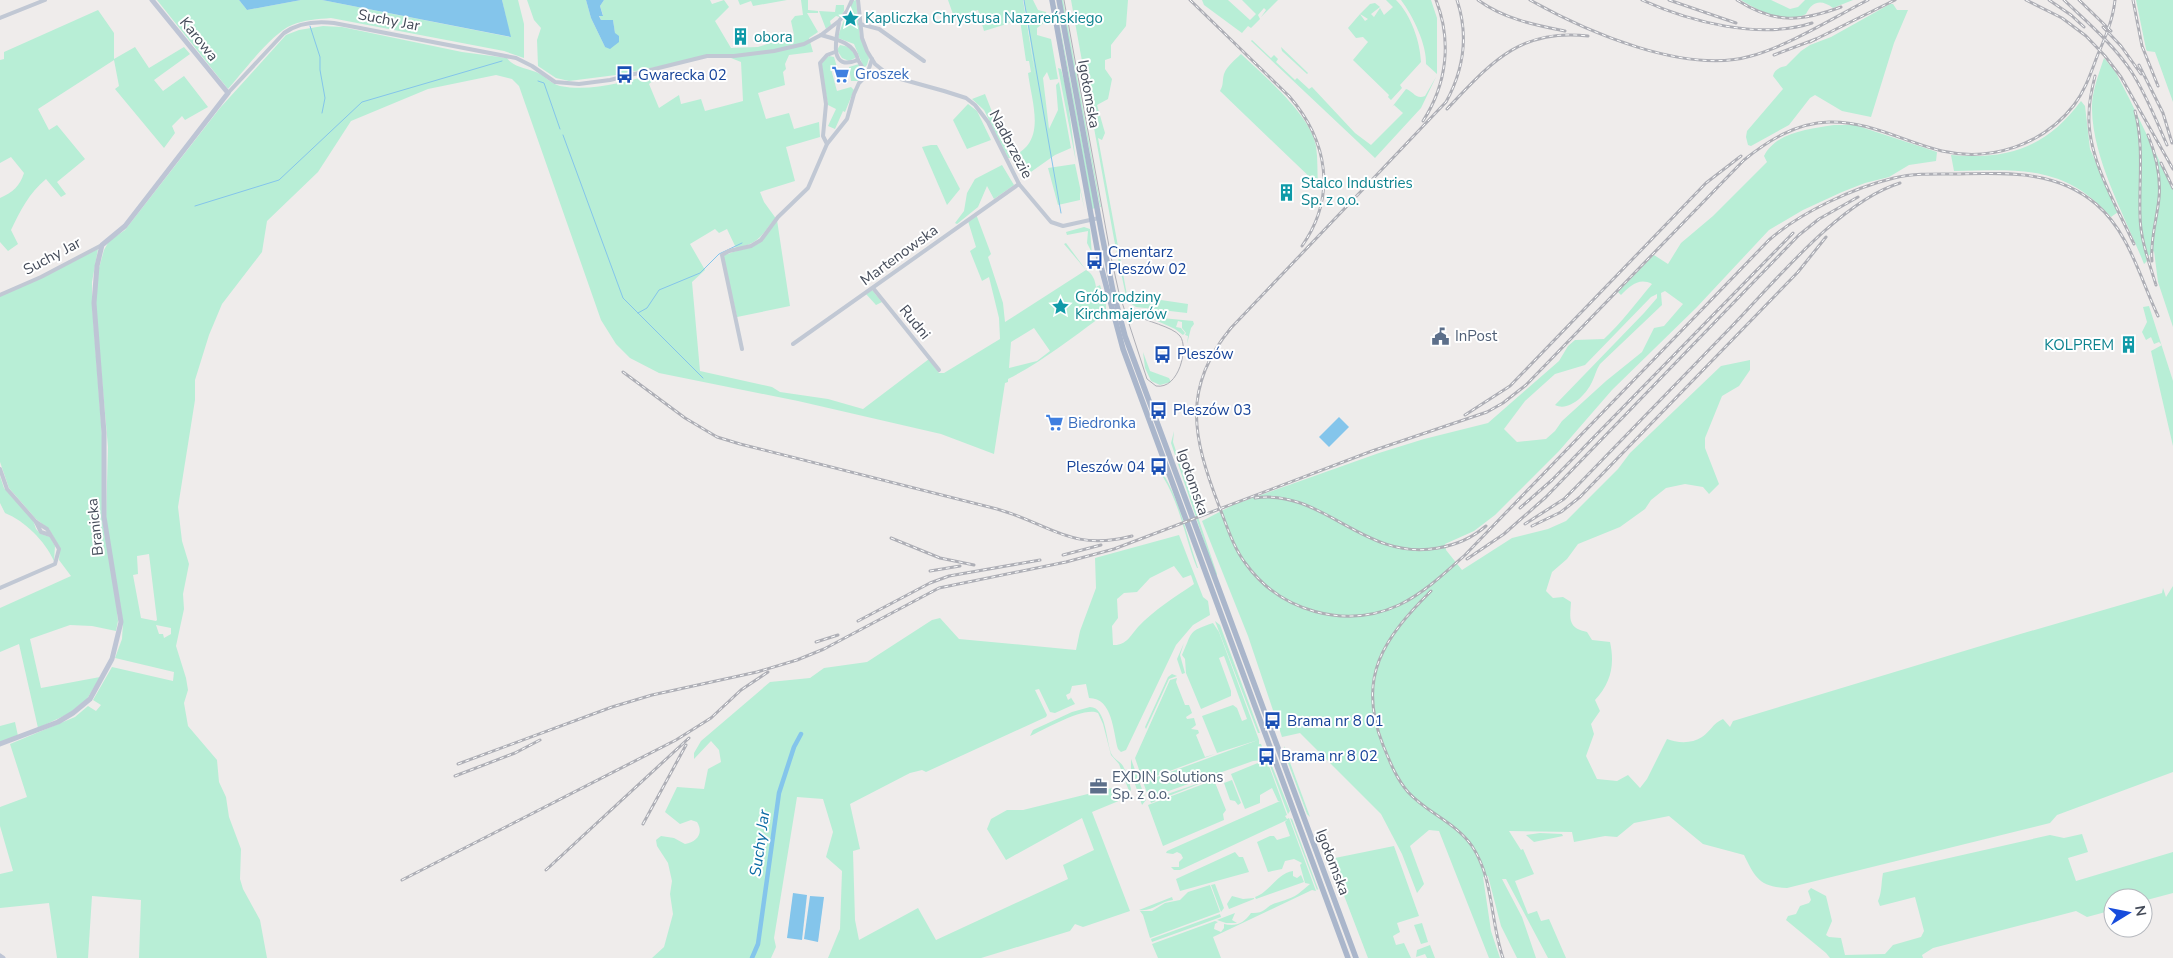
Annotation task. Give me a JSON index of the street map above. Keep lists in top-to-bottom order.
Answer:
{
  "streets": {
    "main road": ["Igołomska"],
    "street": [
      "Suchy Jar",
      "Karowa",
      "Nadbrzezie",
      "Martenowska",
      "Rudni",
      "Branicka"
    ]
  },
  "crossings": [
    ["Suchy Jar", "Karowa"],
    ["Suchy Jar", "Branicka"],
    ["Igołomska", "Nadbrzezie"],
    ["Nadbrzezie", "Martenowska"],
    ["Martenowska", "Rudni"]
  ],
  "water": ["Suchy Jar"],
  "places": {
    "place": ["Kapliczka Chrystusa Nazareńskiego", "Grób rodziny Kirchmajerów"],
    "building": ["obora", "Stalco Industries Sp. z o.o.", "KOLPREM"],
    "supermarket": ["Groszek", "Biedronka"],
    "bus stop": [
      "Gwarecka 02",
      "Cmentarz Pleszów 02",
      "Pleszów",
      "Pleszów 03",
      "Pleszów 04",
      "Brama nr 8 01",
      "Brama nr 8 02"
    ],
    "public building": ["InPost"],
    "office": ["EXDIN Solutions Sp. z o.o."]
  },
  "north": "right"
}
